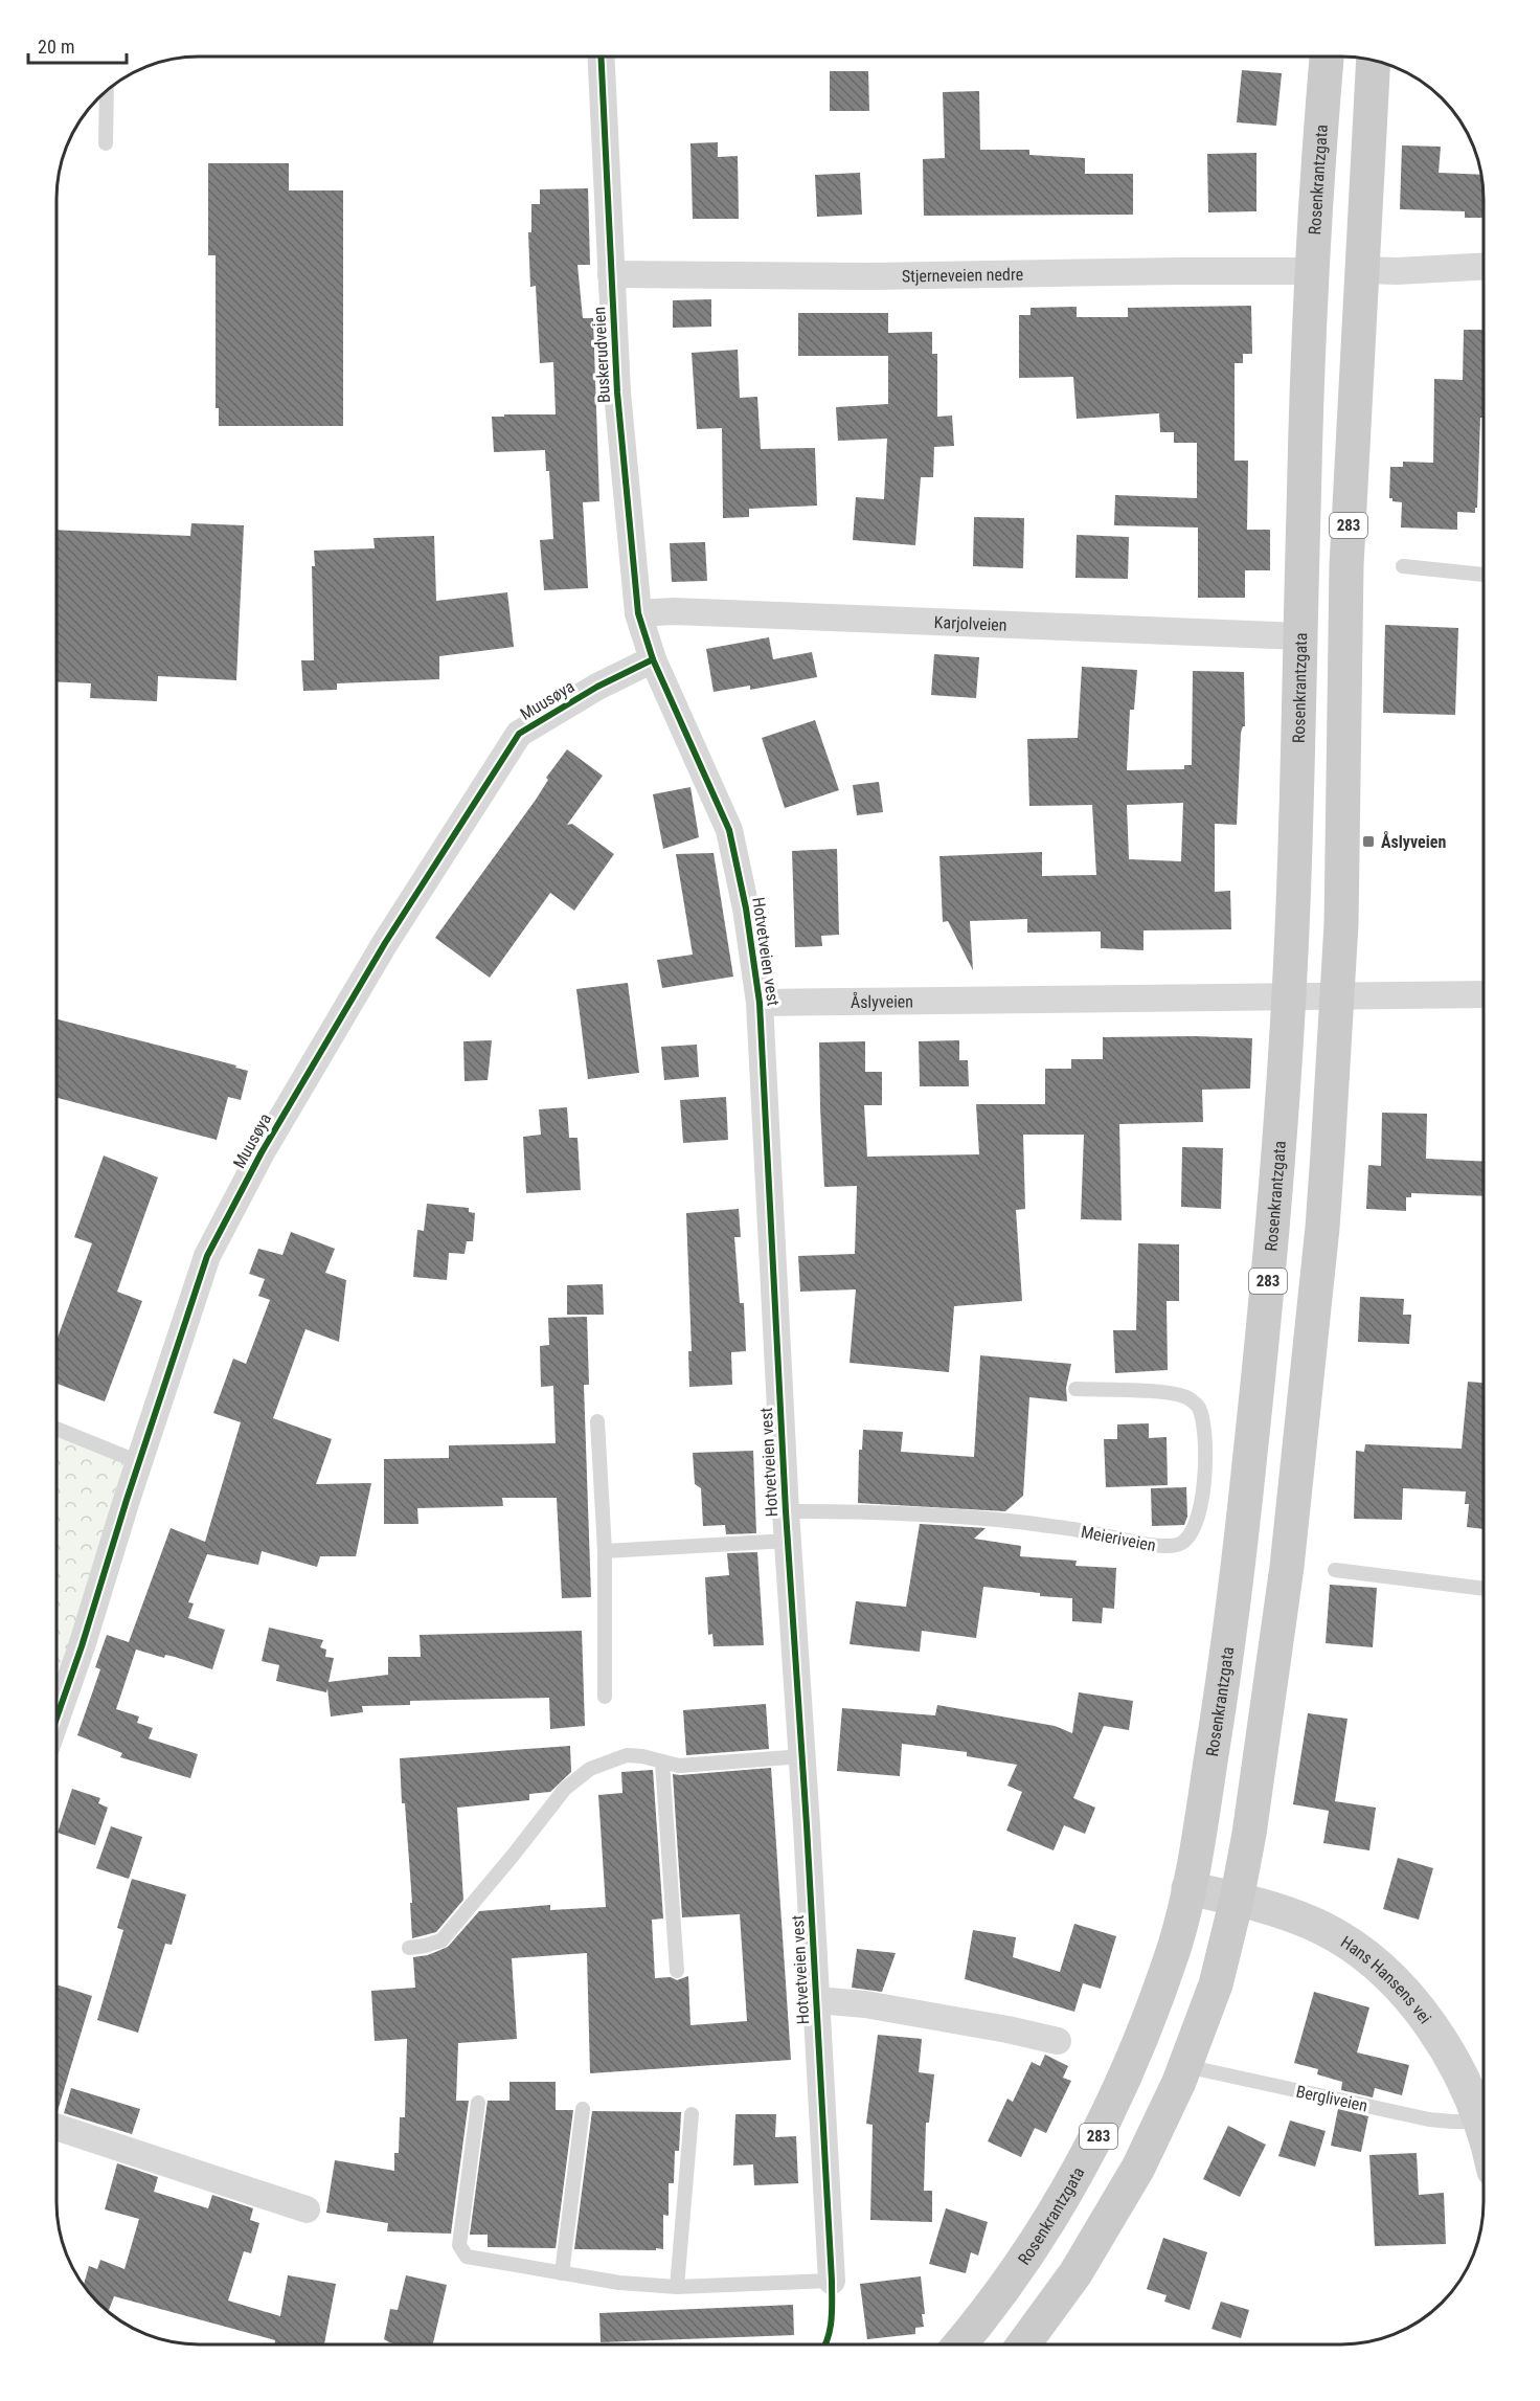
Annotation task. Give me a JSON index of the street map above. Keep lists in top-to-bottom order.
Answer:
{
  "streets": {
    "main road": ["Rosenkrantzgata", "283", "Hans Hansens vei"],
    "street": [
      "Stjerneveien nedre",
      "Buskerudveien",
      "Karjolveien",
      "Muusøya",
      "Hotvetveien vest",
      "Åslyveien"
    ],
    "lane": ["Meieriveien", "Bergliveien"]
  },
  "crossings": [
    ["Rosenkrantzgata", "Stjerneveien nedre"],
    ["Rosenkrantzgata", "Karjolveien"],
    ["Rosenkrantzgata", "Åslyveien"],
    ["Rosenkrantzgata", "Hans Hansens vei"],
    ["Stjerneveien nedre", "Buskerudveien"],
    ["Buskerudveien", "Karjolveien"],
    ["Buskerudveien", "Muusøya"],
    ["Buskerudveien", "Hotvetveien vest"],
    ["283", "Åslyveien"],
    ["283", "Hans Hansens vei"],
    ["283", "Bergliveien"],
    ["Muusøya", "Hotvetveien vest"],
    ["Hotvetveien vest", "Åslyveien"],
    ["Hotvetveien vest", "Meieriveien"]
  ],
  "places": {
    "transit": ["Åslyveien"]
  },
  "scale_bar": "20 m"
}
